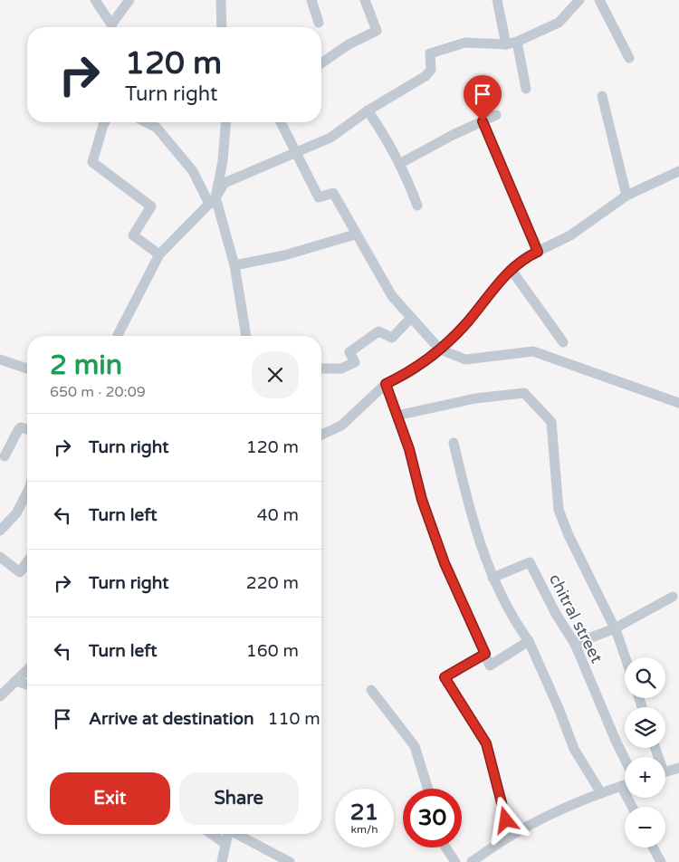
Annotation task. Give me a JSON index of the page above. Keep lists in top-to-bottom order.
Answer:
{
  "streets": {
    "street": ["chitral street"]
  },
  "page": {
    "turn": ["120 m", "Turn right"],
    "heading": ["2 min", "650 m · 20:09"],
    "list": [
      {
        "name": "Turn right",
        "value": "120 m"
      },
      {
        "name": "Turn left",
        "value": "40 m"
      },
      {
        "name": "Turn right",
        "value": "220 m"
      },
      {
        "name": "Turn left",
        "value": "160 m"
      },
      {
        "name": "Arrive at destination",
        "value": "110 m"
      }
    ],
    "map_buttons": ["+", "−"],
    "buttons": ["Exit", "Share"],
    "speed": "21 km/h",
    "limit": "30"
  }
}
